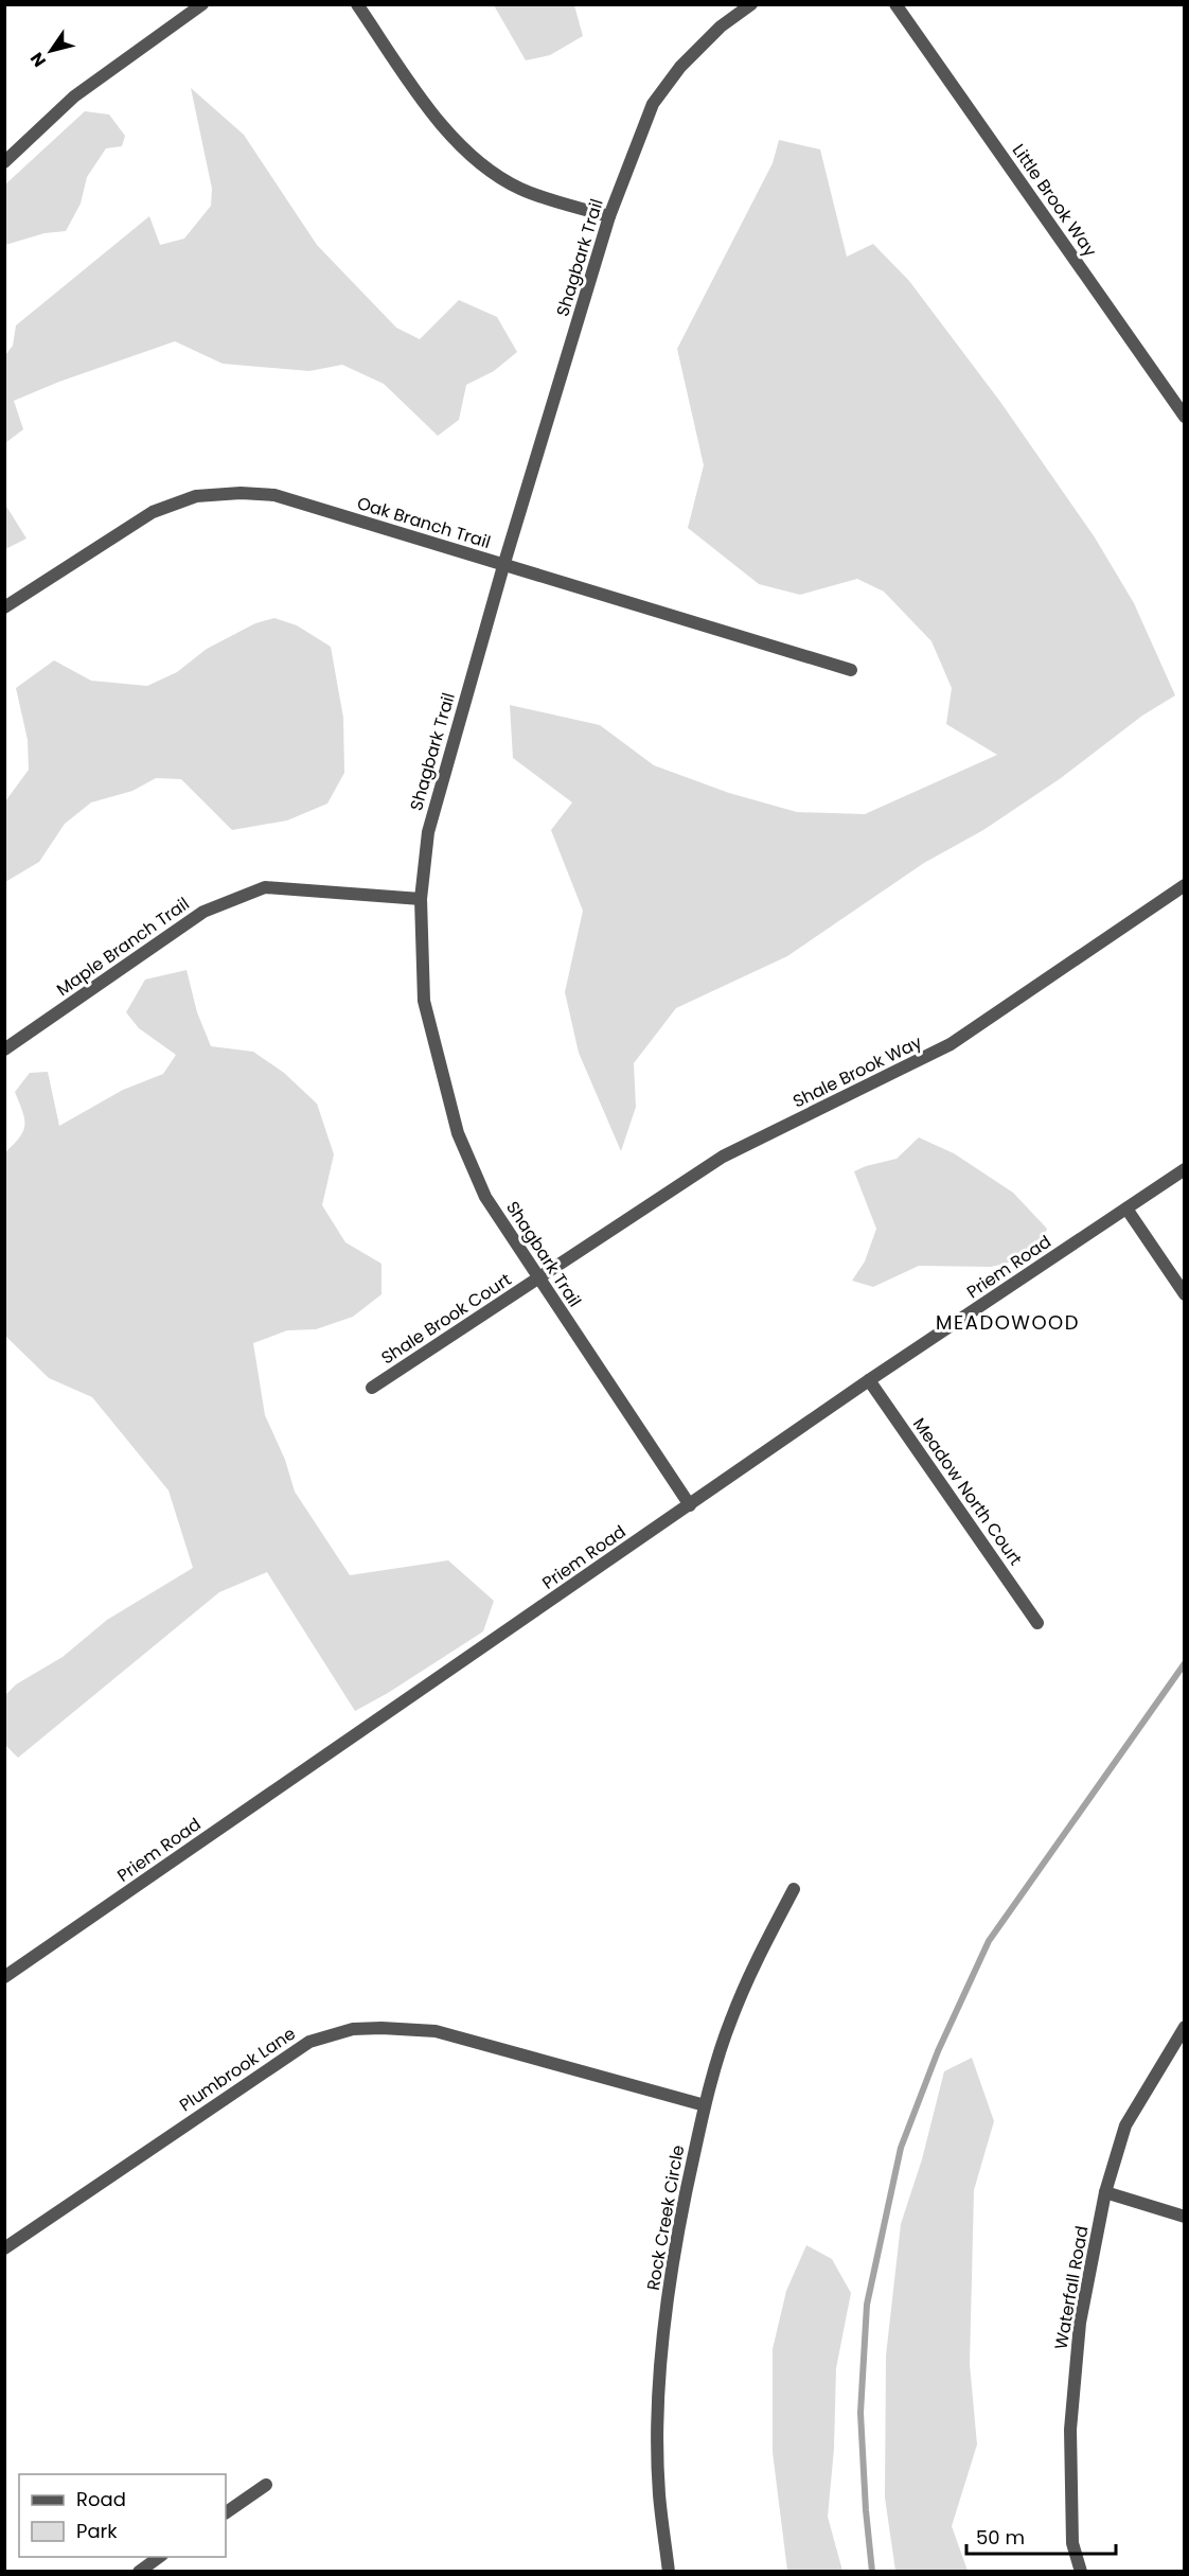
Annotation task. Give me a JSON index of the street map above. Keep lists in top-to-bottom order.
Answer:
{
  "streets": {
    "street": [
      "Little Brook Way",
      "Shagbark Trail",
      "Oak Branch Trail",
      "Maple Branch Trail",
      "Shale Brook Way",
      "Priem Road",
      "Shale Brook Court",
      "Meadow North Court",
      "Plumbrook Lane",
      "Rock Creek Circle",
      "Waterfall Road"
    ]
  },
  "crossings": [
    ["Shagbark Trail", "Oak Branch Trail"],
    ["Shagbark Trail", "Maple Branch Trail"],
    ["Shagbark Trail", "Shale Brook Way"],
    ["Shagbark Trail", "Priem Road"],
    ["Shagbark Trail", "Shale Brook Court"],
    ["Shale Brook Way", "Shale Brook Court"],
    ["Priem Road", "Meadow North Court"],
    ["Plumbrook Lane", "Rock Creek Circle"]
  ],
  "districts": ["MEADOWOOD"],
  "legend": ["Road", "Park"],
  "scale_bar": "50 m",
  "north": "bottom left"
}
